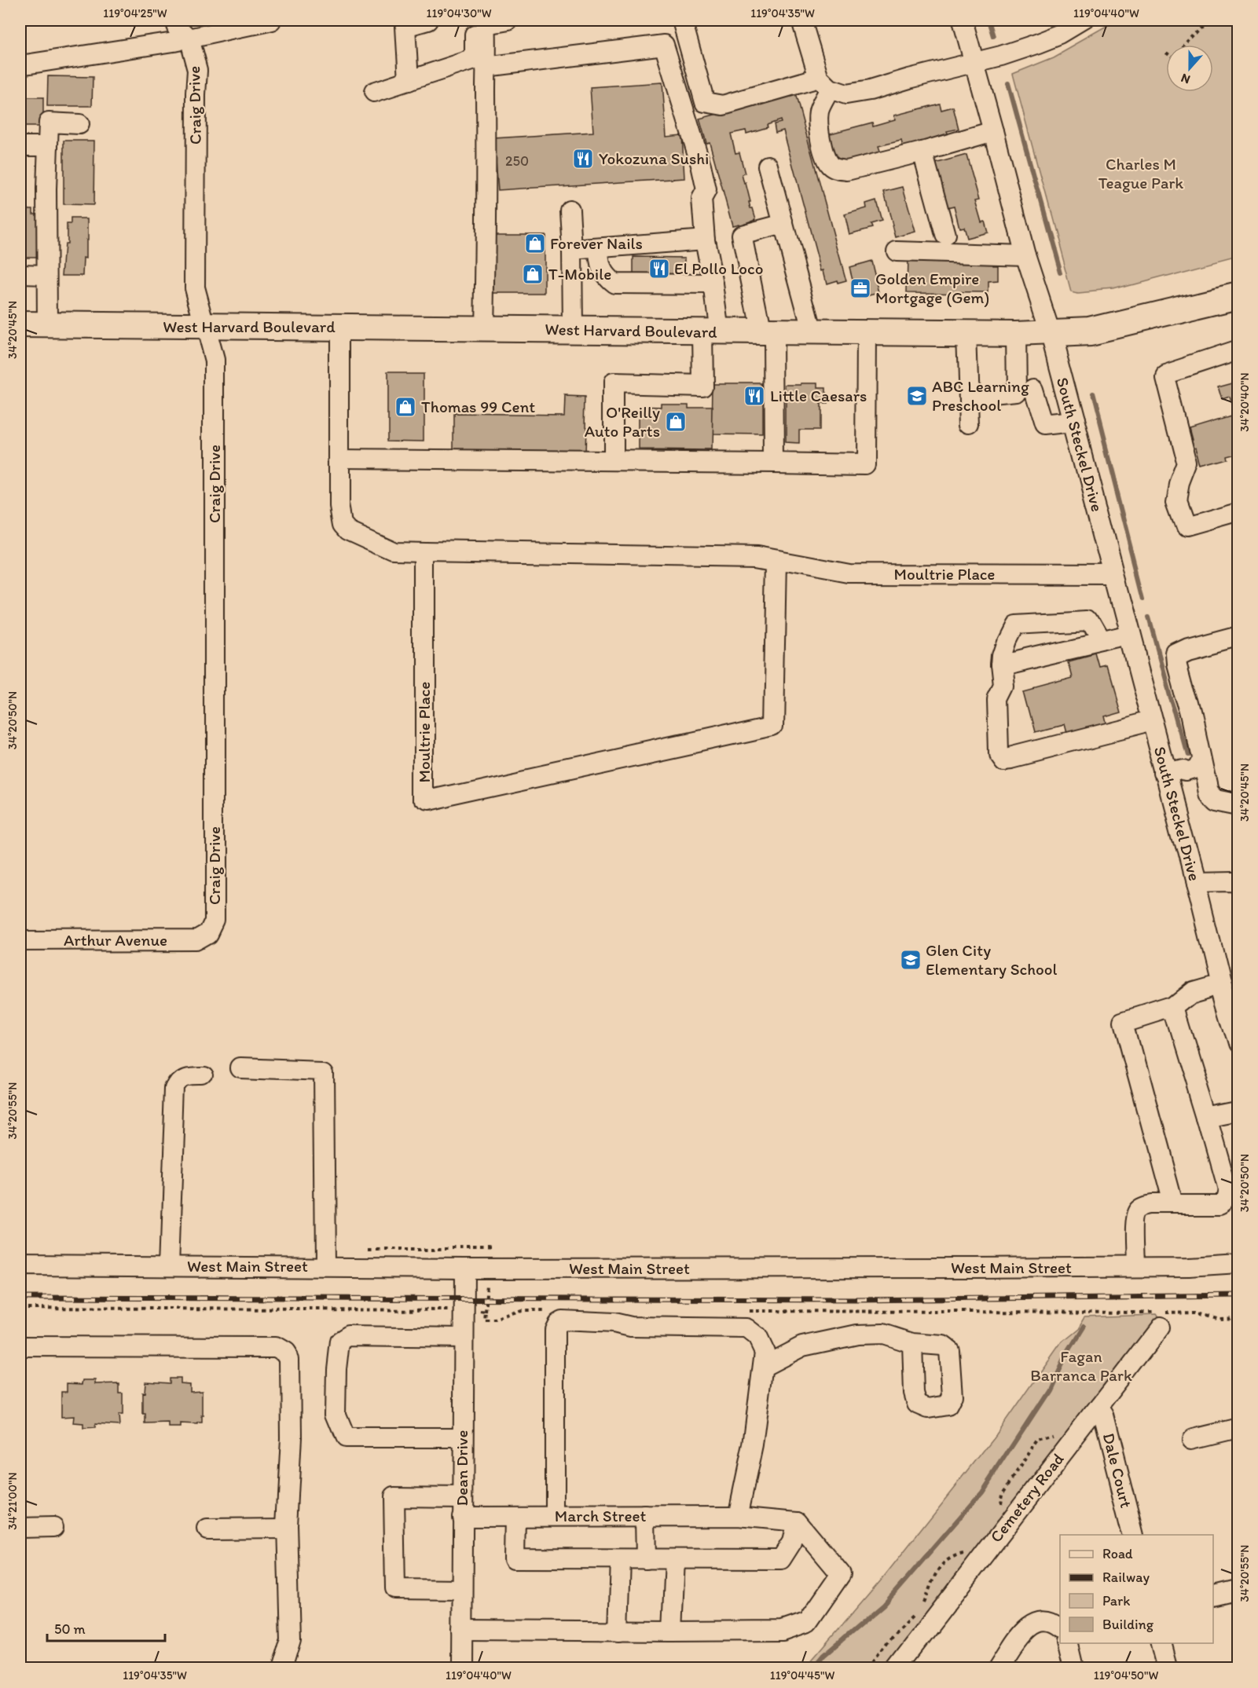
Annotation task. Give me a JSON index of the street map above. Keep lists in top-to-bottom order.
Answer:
{
  "streets": {
    "main road": ["West Harvard Boulevard"],
    "street": [
      "Craig Drive",
      "South Steckel Drive",
      "Moultrie Place",
      "Arthur Avenue",
      "West Main Street",
      "Dean Drive",
      "Dale Court",
      "Cemetery Road",
      "March Street"
    ]
  },
  "crossings": [
    ["Craig Drive", "West Harvard Boulevard"],
    ["Craig Drive", "Arthur Avenue"],
    ["West Harvard Boulevard", "South Steckel Drive"],
    ["South Steckel Drive", "Moultrie Place"],
    ["West Main Street", "Dean Drive"],
    ["Dean Drive", "March Street"],
    ["Dale Court", "Cemetery Road"]
  ],
  "parks": ["Charles M Teague Park", "Fagan Barranca Park"],
  "places": {
    "restaurant": ["Yokozuna Sushi", "El Pollo Loco", "Little Caesars"],
    "shop": [
      "Forever Nails",
      "T-Mobile",
      "Thomas 99 Cent",
      "O'Reilly Auto Parts"
    ],
    "office": ["Golden Empire Mortgage (Gem)"],
    "school or university": ["ABC Learning Preschool", "Glen City Elementary School"]
  },
  "house_numbers": ["250"],
  "legend": [
    "Road",
    "Railway",
    "Park",
    "Building"
  ],
  "scale_bar": "50 m",
  "north": "bottom",
  "coordinates": [
    "119°04'25\"W",
    "119°04'30\"W",
    "119°04'35\"W",
    "119°04'40\"W",
    "34°20'45\"N",
    "34°20'40\"N",
    "34°20'50\"N",
    "34°20'55\"N",
    "34°21'00\"N",
    "119°04'45\"W",
    "119°04'50\"W"
  ]
}
